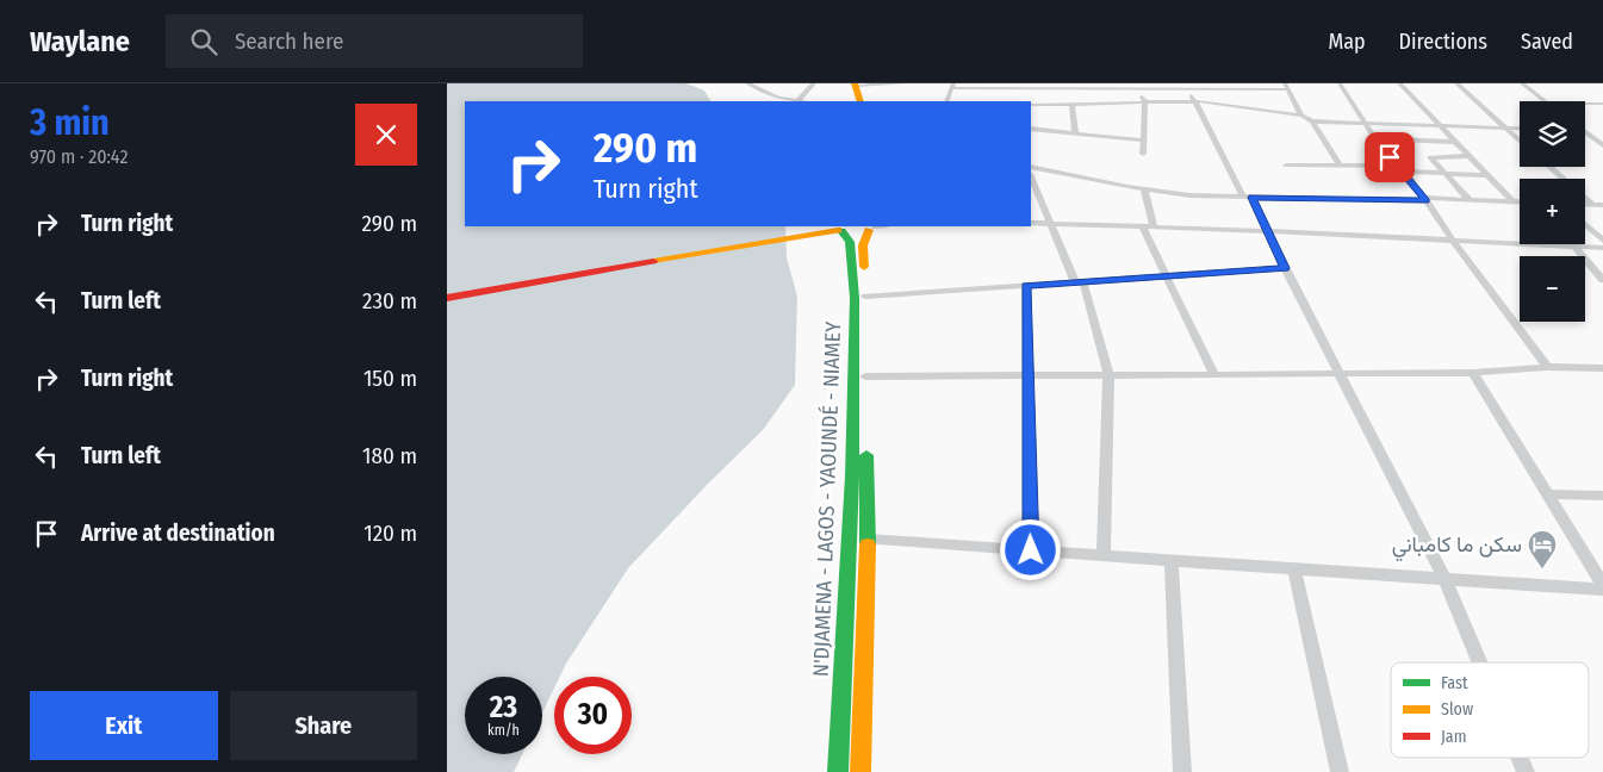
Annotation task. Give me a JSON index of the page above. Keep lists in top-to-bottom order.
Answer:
{
  "streets": {
    "main road": ["N'DJAMENA - LAGOS - YAOUNDÉ - NIAMEY"]
  },
  "places": {
    "hotel": ["سكن ما كامباني"]
  },
  "legend": ["Fast", "Slow", "Jam"],
  "page": {
    "header": "Waylane",
    "search": "Search here",
    "nav": ["Map", "Directions", "Saved"],
    "heading": ["3 min", "970 m · 20:42"],
    "map_buttons": ["+", "−"],
    "turn": ["290 m", "Turn right"],
    "list": [
      {
        "name": "Turn right",
        "value": "290 m"
      },
      {
        "name": "Turn left",
        "value": "230 m"
      },
      {
        "name": "Turn right",
        "value": "150 m"
      },
      {
        "name": "Turn left",
        "value": "180 m"
      },
      {
        "name": "Arrive at destination",
        "value": "120 m"
      }
    ],
    "speed": "23 km/h",
    "limit": "30",
    "buttons": ["Exit", "Share"]
  }
}
